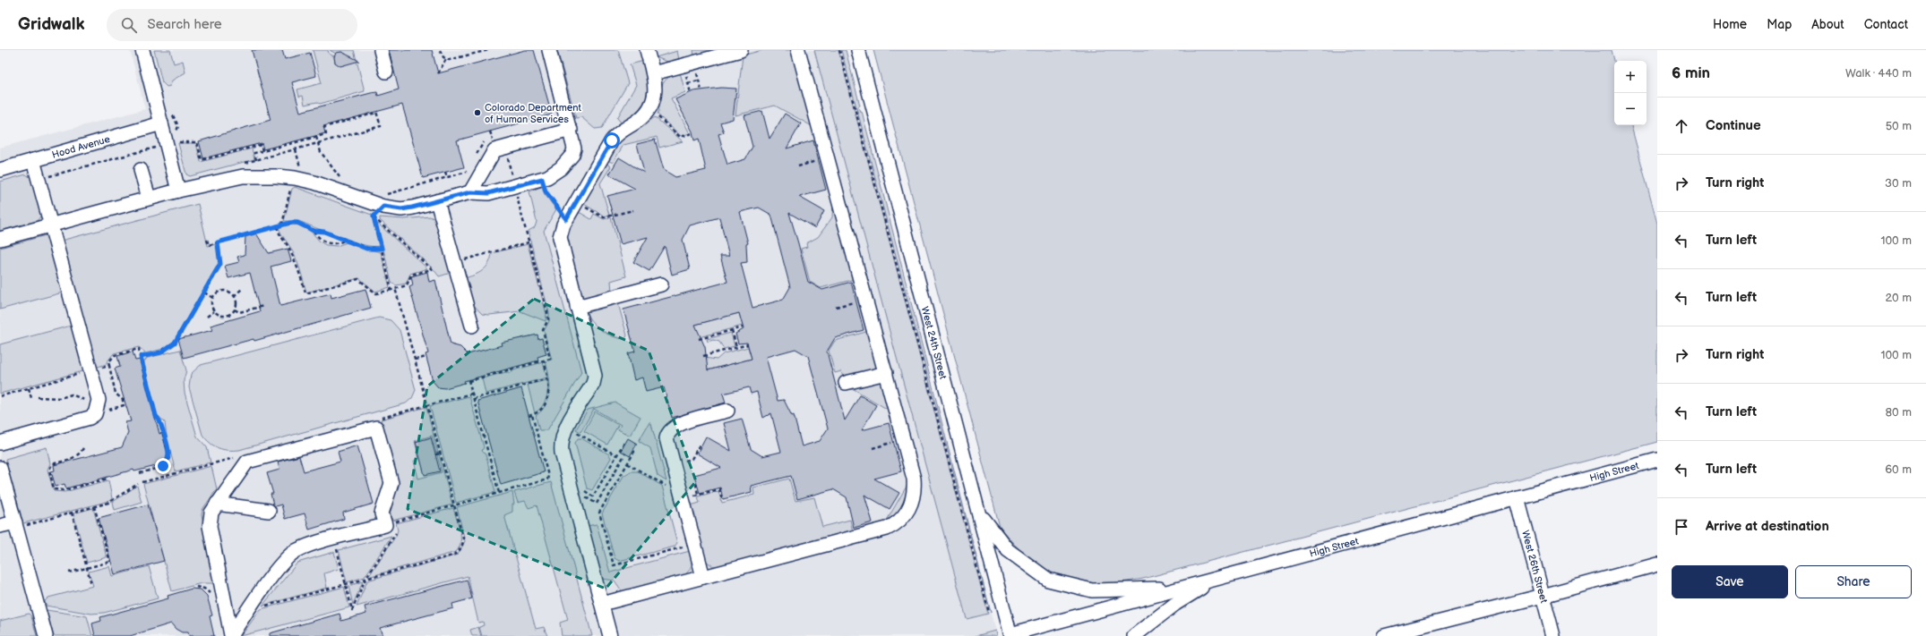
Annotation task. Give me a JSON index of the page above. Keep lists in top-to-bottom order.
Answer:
{
  "streets": {
    "street": [
      "Hood Avenue",
      "West 24th Street",
      "High Street",
      "West 26th Street"
    ]
  },
  "crossings": [
    ["West 24th Street", "High Street"],
    ["High Street", "West 26th Street"]
  ],
  "places": ["Colorado Department of Human Services"],
  "page": {
    "header": "Gridwalk",
    "search": "Search here",
    "nav": [
      "Home",
      "Map",
      "About",
      "Contact"
    ],
    "heading": ["6 min", "Walk · 440 m"],
    "map_buttons": ["+", "−"],
    "list": [
      ["Continue", "50 m"],
      ["Turn right", "30 m"],
      ["Turn left", "100 m"],
      ["Turn left", "20 m"],
      ["Turn right", "100 m"],
      ["Turn left", "80 m"],
      ["Turn left", "60 m"],
      "Arrive at destination"
    ],
    "buttons": ["Save", "Share"]
  }
}
